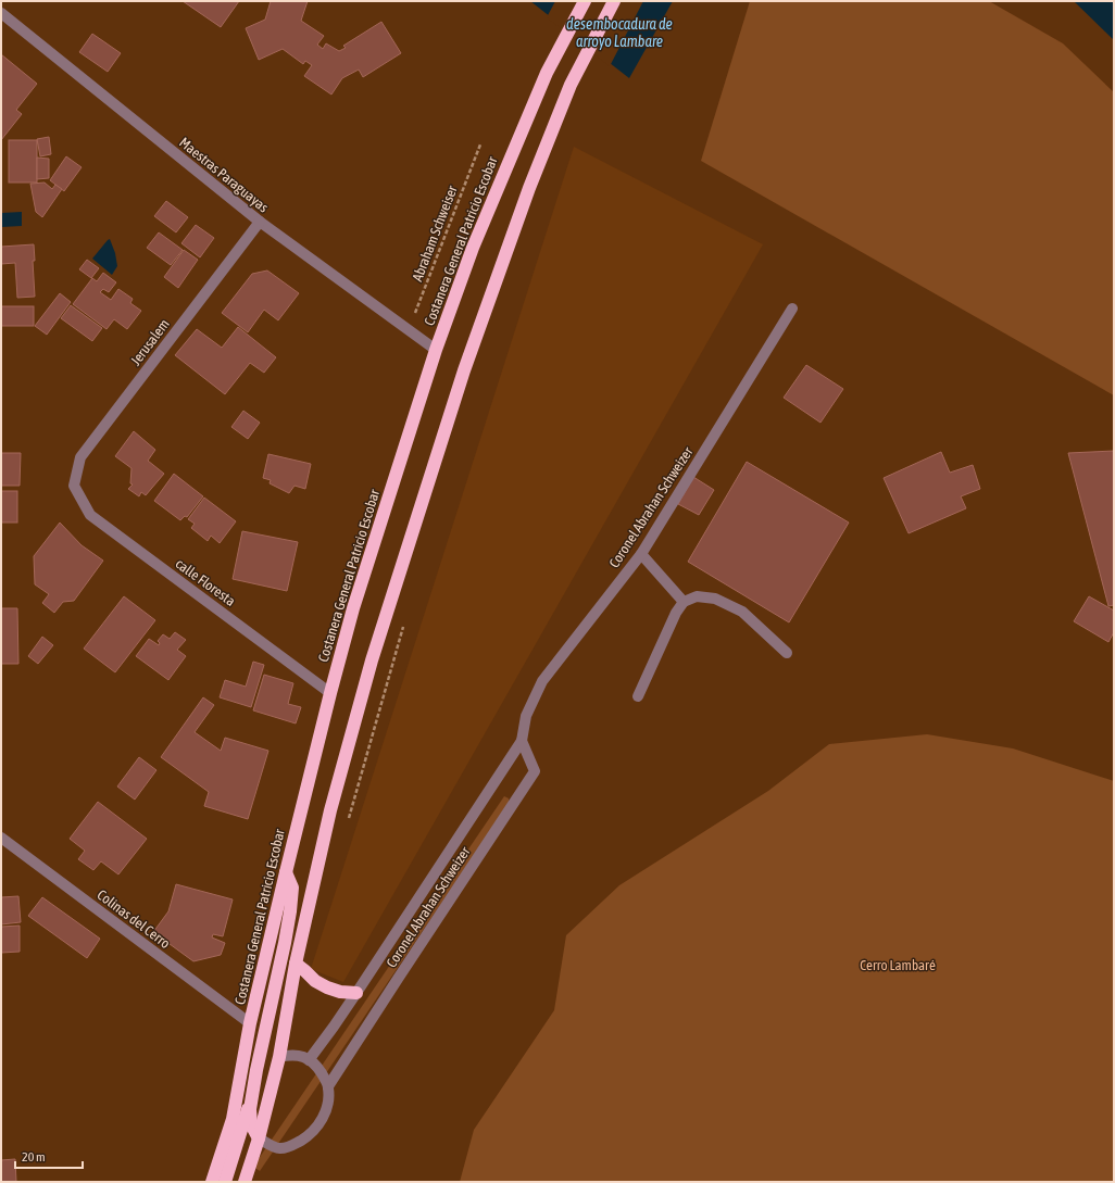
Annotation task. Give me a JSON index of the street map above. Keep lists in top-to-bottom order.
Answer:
{
  "streets": {
    "highway": ["Costanera General Patricio Escobar"],
    "street": [
      "Maestras Paraguayas",
      "Jerusalem",
      "Coronel Abrahan Schweizer",
      "calle Floresta",
      "Colinas del Cerro"
    ],
    "path": ["Abraham Schweiser"]
  },
  "crossings": [
    ["Maestras Paraguayas", "Abraham Schweiser"],
    ["Maestras Paraguayas", "Costanera General Patricio Escobar"],
    ["Maestras Paraguayas", "Jerusalem"],
    ["Costanera General Patricio Escobar", "calle Floresta"],
    ["Costanera General Patricio Escobar", "Colinas del Cerro"],
    ["Jerusalem", "calle Floresta"]
  ],
  "water": ["desembocadura de arroyo Lambare"],
  "parks": ["Cerro Lambaré"],
  "scale_bar": "20 m"
}
